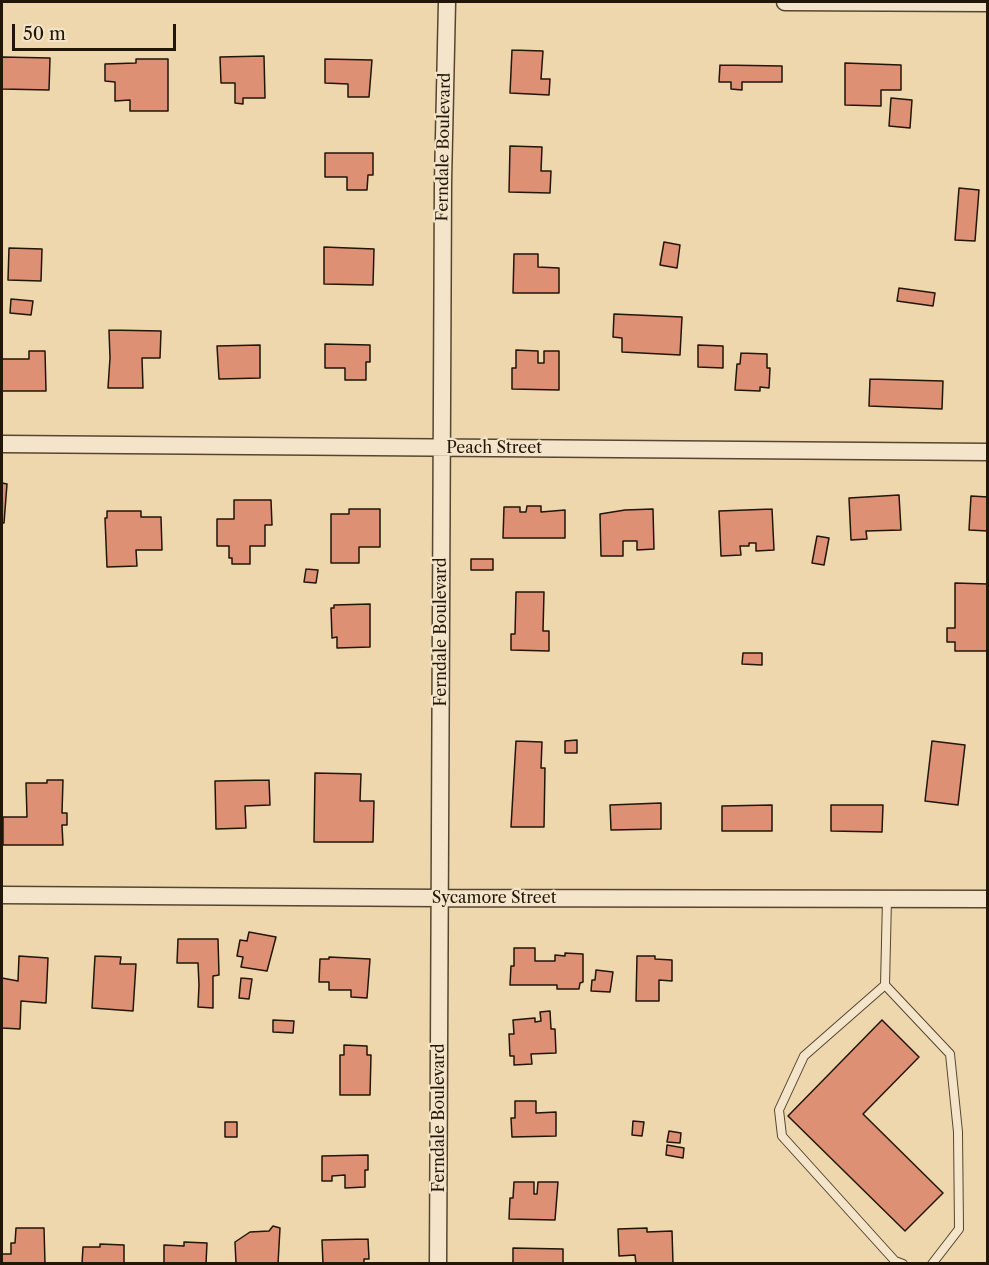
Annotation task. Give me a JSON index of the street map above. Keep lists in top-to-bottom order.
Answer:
{
  "streets": {
    "street": ["Ferndale Boulevard", "Peach Street", "Sycamore Street"]
  },
  "crossings": [
    ["Ferndale Boulevard", "Peach Street"],
    ["Ferndale Boulevard", "Sycamore Street"]
  ],
  "scale_bar": "50 m"
}
